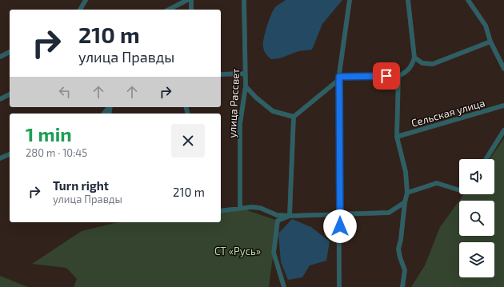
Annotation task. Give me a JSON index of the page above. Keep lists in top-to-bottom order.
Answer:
{
  "streets": {
    "street": ["улица Рассвет", "Сельская улица"]
  },
  "parks": ["СТ «Русь»"],
  "page": {
    "turn": ["210 m", "улица Правды"],
    "heading": ["1 min", "280 m · 10:45"],
    "list": [
      {
        "name": "Turn right",
        "note": "улица Правды",
        "value": "210 m"
      }
    ]
  }
}
